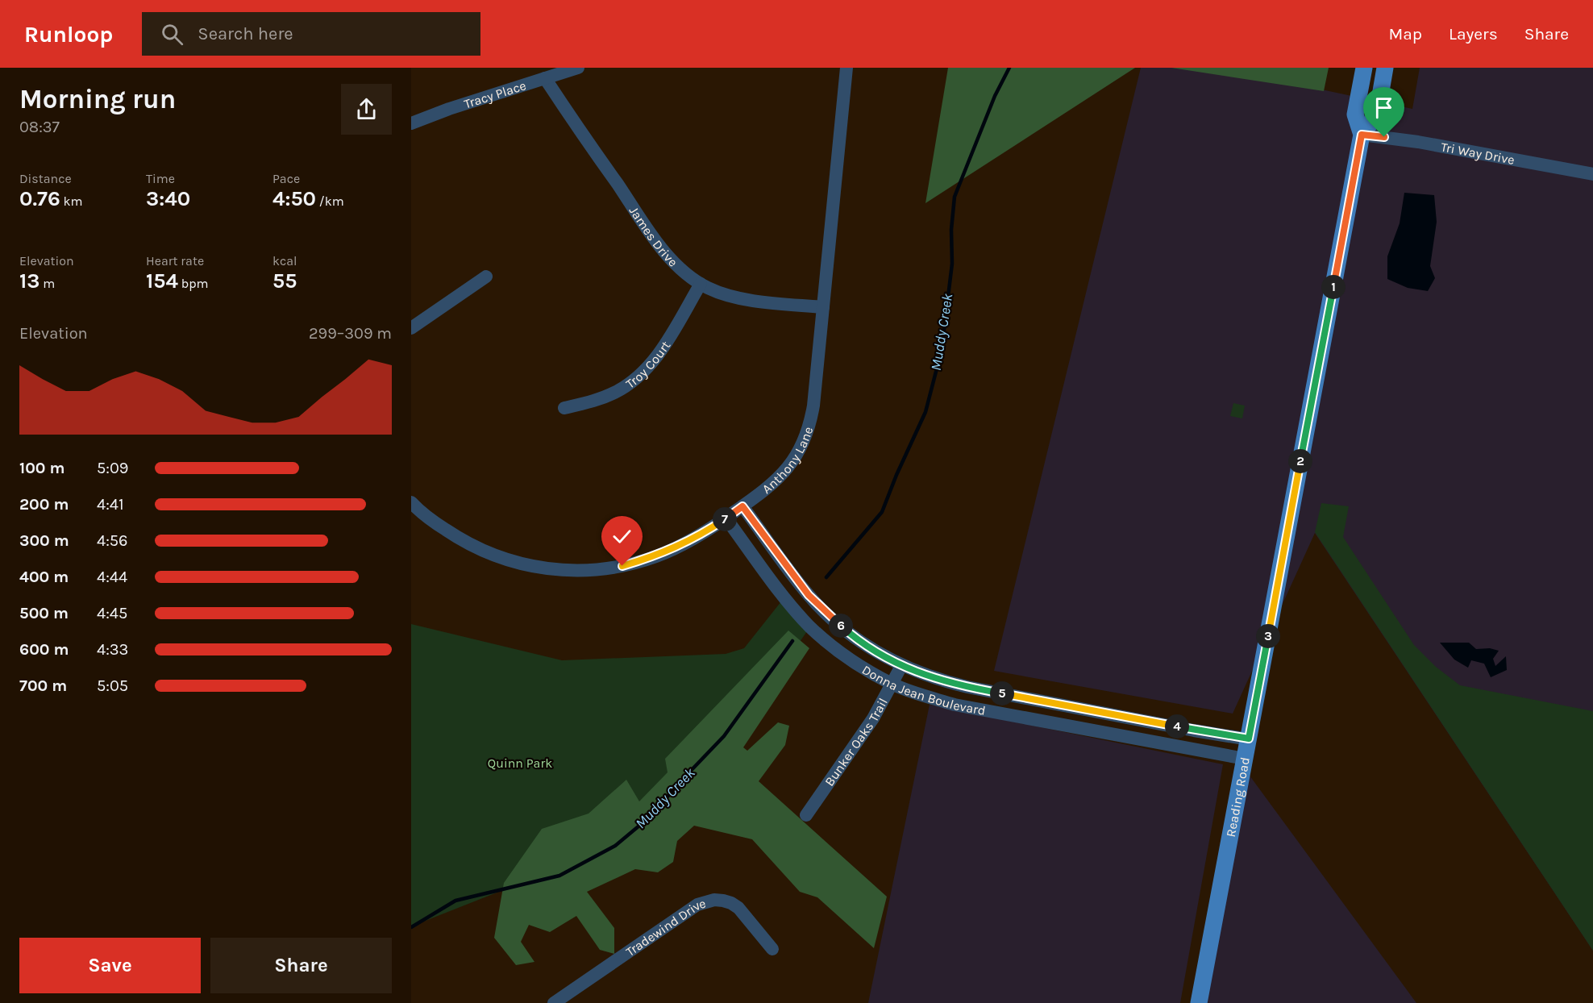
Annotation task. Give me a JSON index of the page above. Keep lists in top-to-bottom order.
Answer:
{
  "streets": {
    "main road": ["Reading Road"],
    "street": [
      "Tracy Place",
      "Tri Way Drive",
      "James Drive",
      "Troy Court",
      "Anthony Lane",
      "Donna Jean Boulevard",
      "Bunker Oaks Trail",
      "Tradewind Drive"
    ]
  },
  "crossings": [
    ["Tracy Place", "James Drive"],
    ["Tri Way Drive", "Reading Road"],
    ["James Drive", "Troy Court"],
    ["James Drive", "Anthony Lane"],
    ["Anthony Lane", "Donna Jean Boulevard"],
    ["Donna Jean Boulevard", "Bunker Oaks Trail"],
    ["Donna Jean Boulevard", "Reading Road"]
  ],
  "water": ["Muddy Creek"],
  "parks": ["Quinn Park"],
  "page": {
    "header": "Runloop",
    "search": "Search here",
    "nav": ["Map", "Layers", "Share"],
    "heading": ["Morning run", "08:37"],
    "stats": [
      ["Distance", "0.76 km"],
      ["Time", "3:40"],
      ["Pace", "4:50 /km"],
      ["Elevation", "13 m"],
      ["Heart rate", "154 bpm"],
      ["kcal", "55"]
    ],
    "pins": [
      "1",
      "2",
      "7",
      "6",
      "3",
      "5",
      "4"
    ],
    "chart": ["Elevation", "299–309 m"],
    "list": [
      {
        "name": "100 m",
        "note": "5:09"
      },
      {
        "name": "200 m",
        "note": "4:41"
      },
      {
        "name": "300 m",
        "note": "4:56"
      },
      {
        "name": "400 m",
        "note": "4:44"
      },
      {
        "name": "500 m",
        "note": "4:45"
      },
      {
        "name": "600 m",
        "note": "4:33"
      },
      {
        "name": "700 m",
        "note": "5:05"
      }
    ],
    "buttons": ["Save", "Share"]
  }
}
